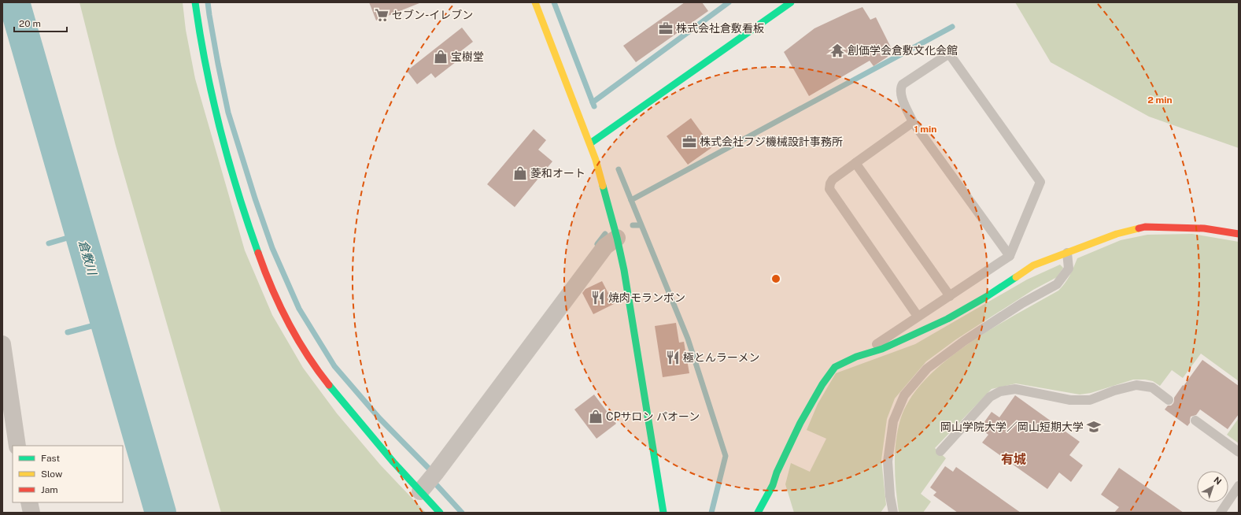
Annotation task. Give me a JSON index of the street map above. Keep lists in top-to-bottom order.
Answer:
{
  "districts": ["有城"],
  "water": ["倉敷川"],
  "places": {
    "supermarket": ["セブン-イレブン"],
    "office": ["株式会社倉敷看板", "株式会社フジ機械設計事務所"],
    "temple": ["創価学会倉敷文化会館"],
    "shop": ["宝樹堂", "菱和オート", "CPサロン パオーン"],
    "restaurant": ["焼肉モランボン", "極とんラーメン"],
    "school or university": ["岡山学院大学／岡山短期大学"]
  },
  "legend": ["Fast", "Slow", "Jam"],
  "scale_bar": "20 m",
  "north": "top right",
  "rings": ["2 min", "1 min"]
}
